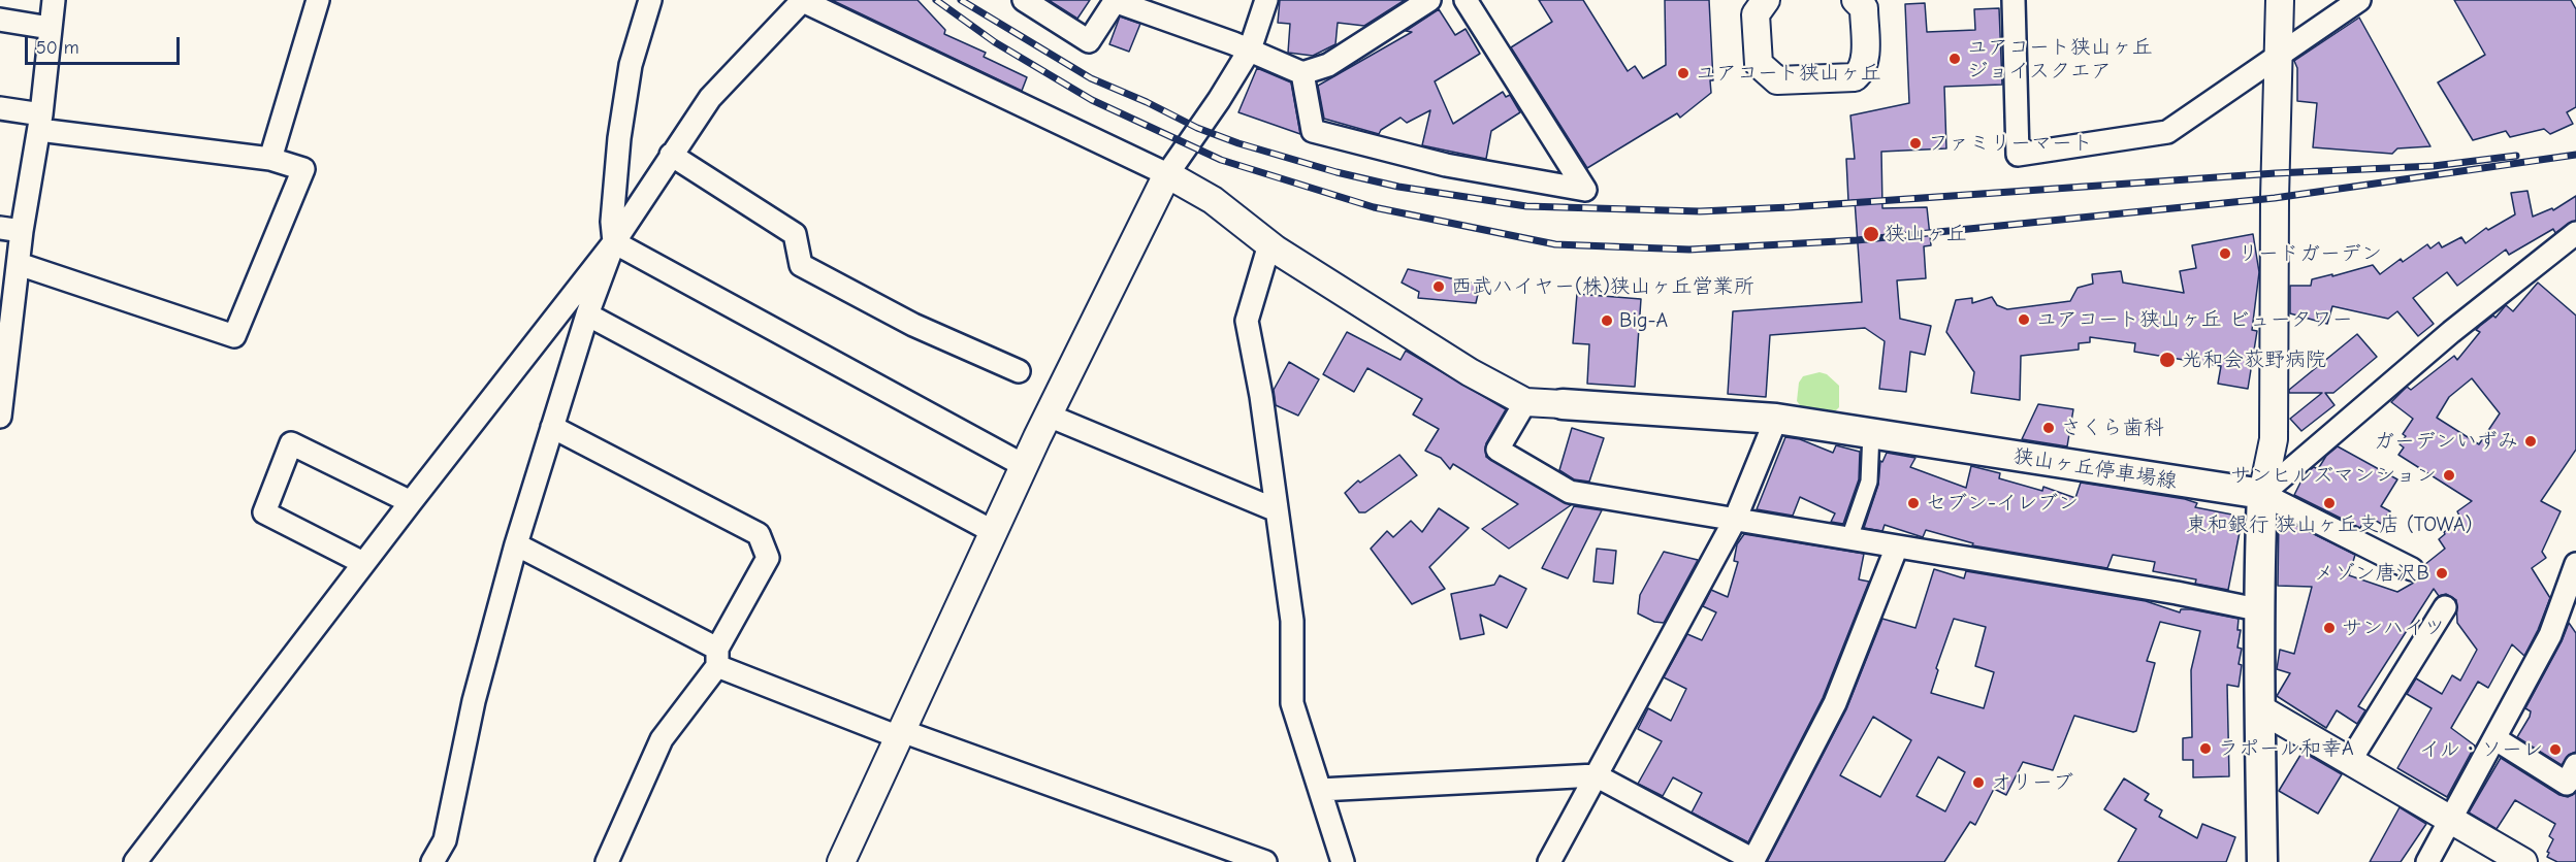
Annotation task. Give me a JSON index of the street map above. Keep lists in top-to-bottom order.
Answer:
{
  "streets": {
    "main road": ["狭山ヶ丘停車場線"]
  },
  "places": [
    "ユアコート狭山ヶ丘 ジョイスクエア",
    "ユアコート狭山ヶ丘",
    "ファミリーマート",
    "狭山ヶ丘",
    "リードガーデン",
    "西武ハイヤー(株)狭山ヶ丘営業所",
    "ユアコート狭山ヶ丘 ビュータワー",
    "Big-A",
    "光和会荻野病院",
    "さくら歯科",
    "ガーデンいずみ",
    "サンヒルズマンション",
    "セブン-イレブン",
    "東和銀行 狭山ヶ丘支店 (TOWA)",
    "メゾン唐沢B",
    "サンハイツ",
    "ラポール和幸A",
    "イル・ソーレ",
    "オリーブ"
  ],
  "scale_bar": "50 m"
}
